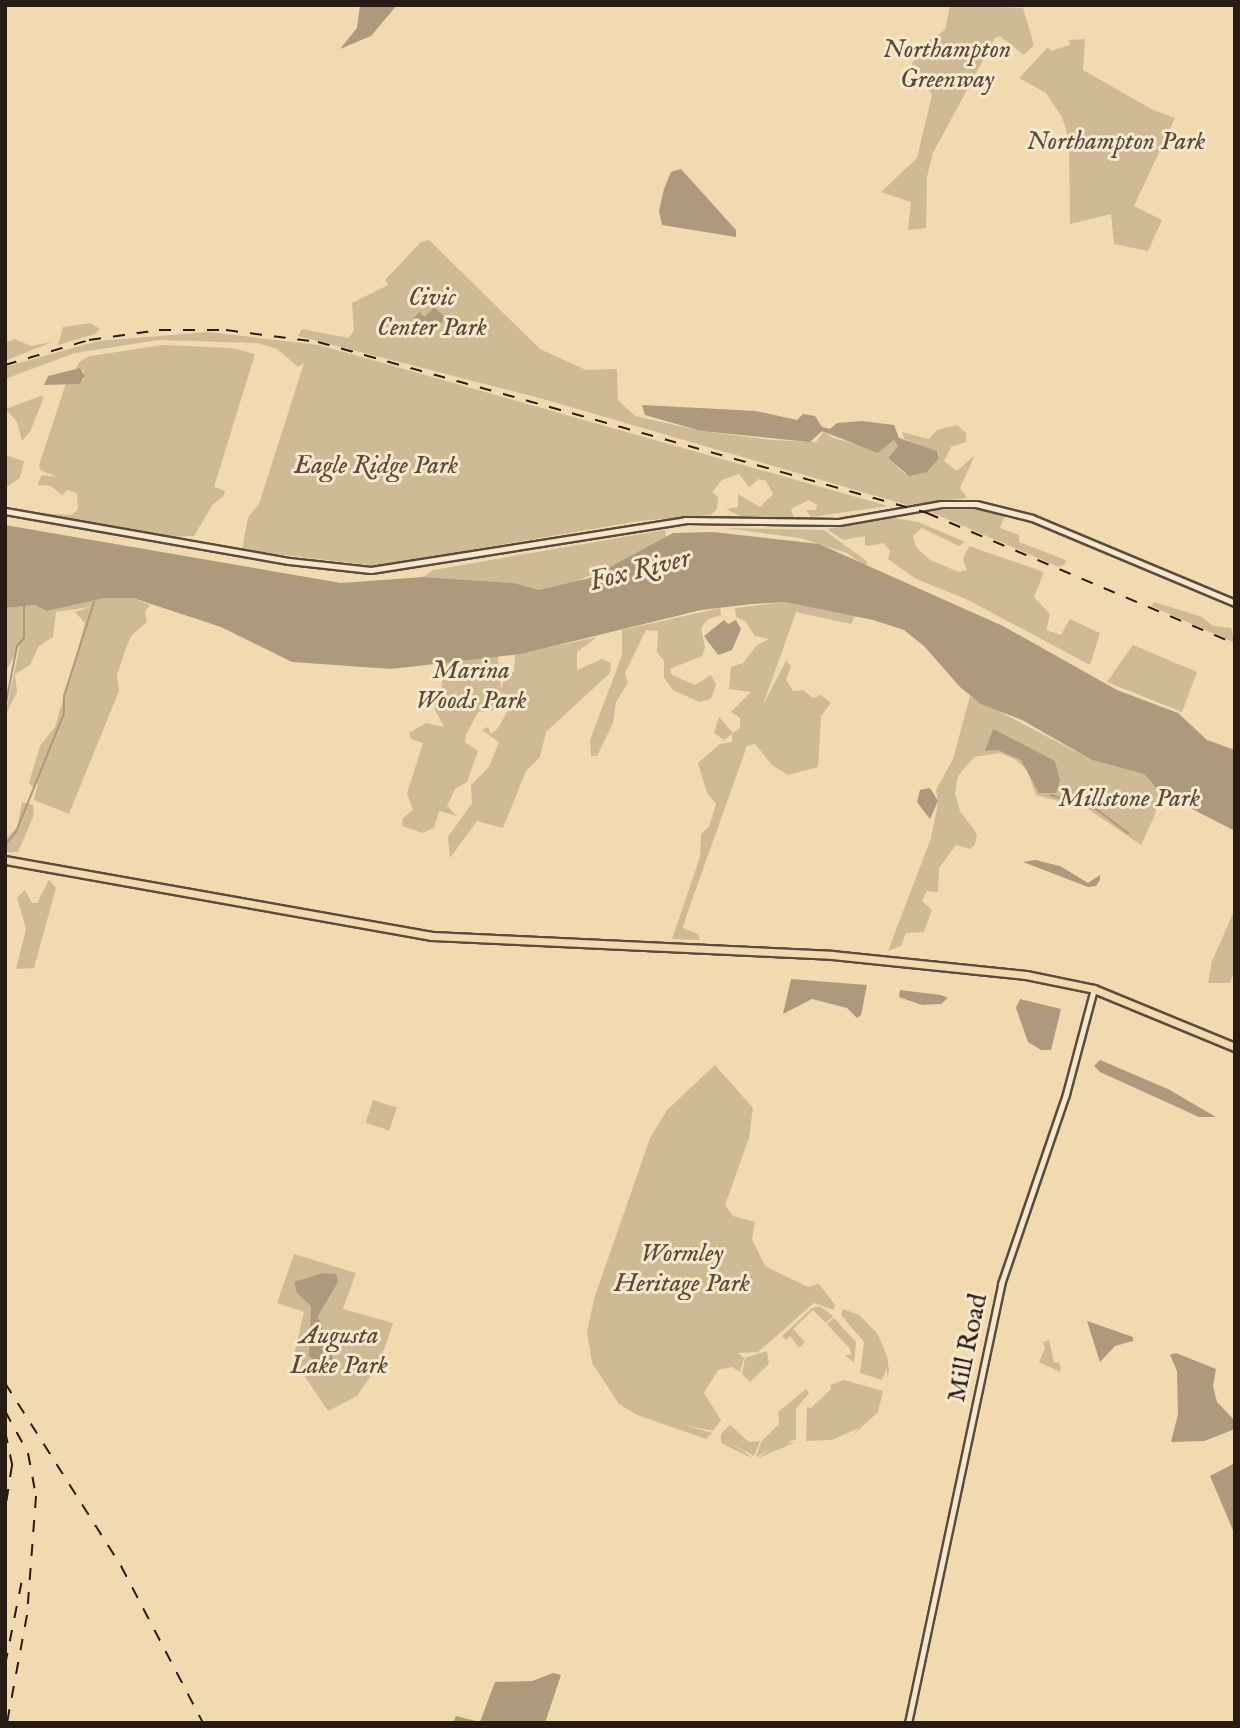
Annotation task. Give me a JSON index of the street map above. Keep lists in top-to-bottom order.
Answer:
{
  "streets": {
    "street": ["Mill Road"]
  },
  "water": ["Fox River"],
  "parks": [
    "Northampton Greenway",
    "Northampton Park",
    "Civic Center Park",
    "Eagle Ridge Park",
    "Marina Woods Park",
    "Millstone Park",
    "Wormley Heritage Park",
    "Augusta Lake Park"
  ]
}
